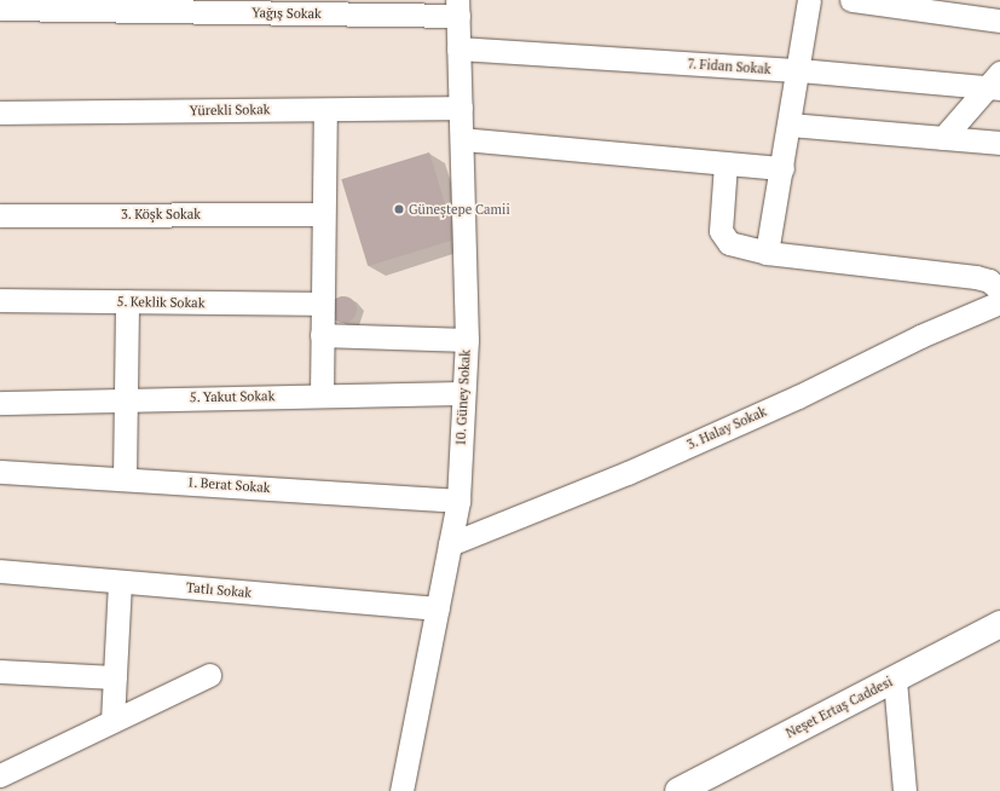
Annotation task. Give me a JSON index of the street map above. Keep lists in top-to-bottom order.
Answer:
{
  "streets": {
    "main road": ["Neşet Ertaş Caddesi"],
    "street": [
      "Yağış Sokak",
      "7. Fidan Sokak",
      "Yürekli Sokak",
      "3. Köşk Sokak",
      "5. Keklik Sokak",
      "5. Yakut Sokak",
      "10. Güney Sokak",
      "3. Halay Sokak",
      "1. Berat Sokak",
      "Tatlı Sokak"
    ]
  },
  "crossings": [
    ["Yağış Sokak", "10. Güney Sokak"],
    ["7. Fidan Sokak", "10. Güney Sokak"],
    ["Yürekli Sokak", "10. Güney Sokak"],
    ["5. Yakut Sokak", "10. Güney Sokak"],
    ["10. Güney Sokak", "3. Halay Sokak"],
    ["10. Güney Sokak", "1. Berat Sokak"],
    ["10. Güney Sokak", "Tatlı Sokak"]
  ],
  "places": ["Güneştepe Camii"]
}
